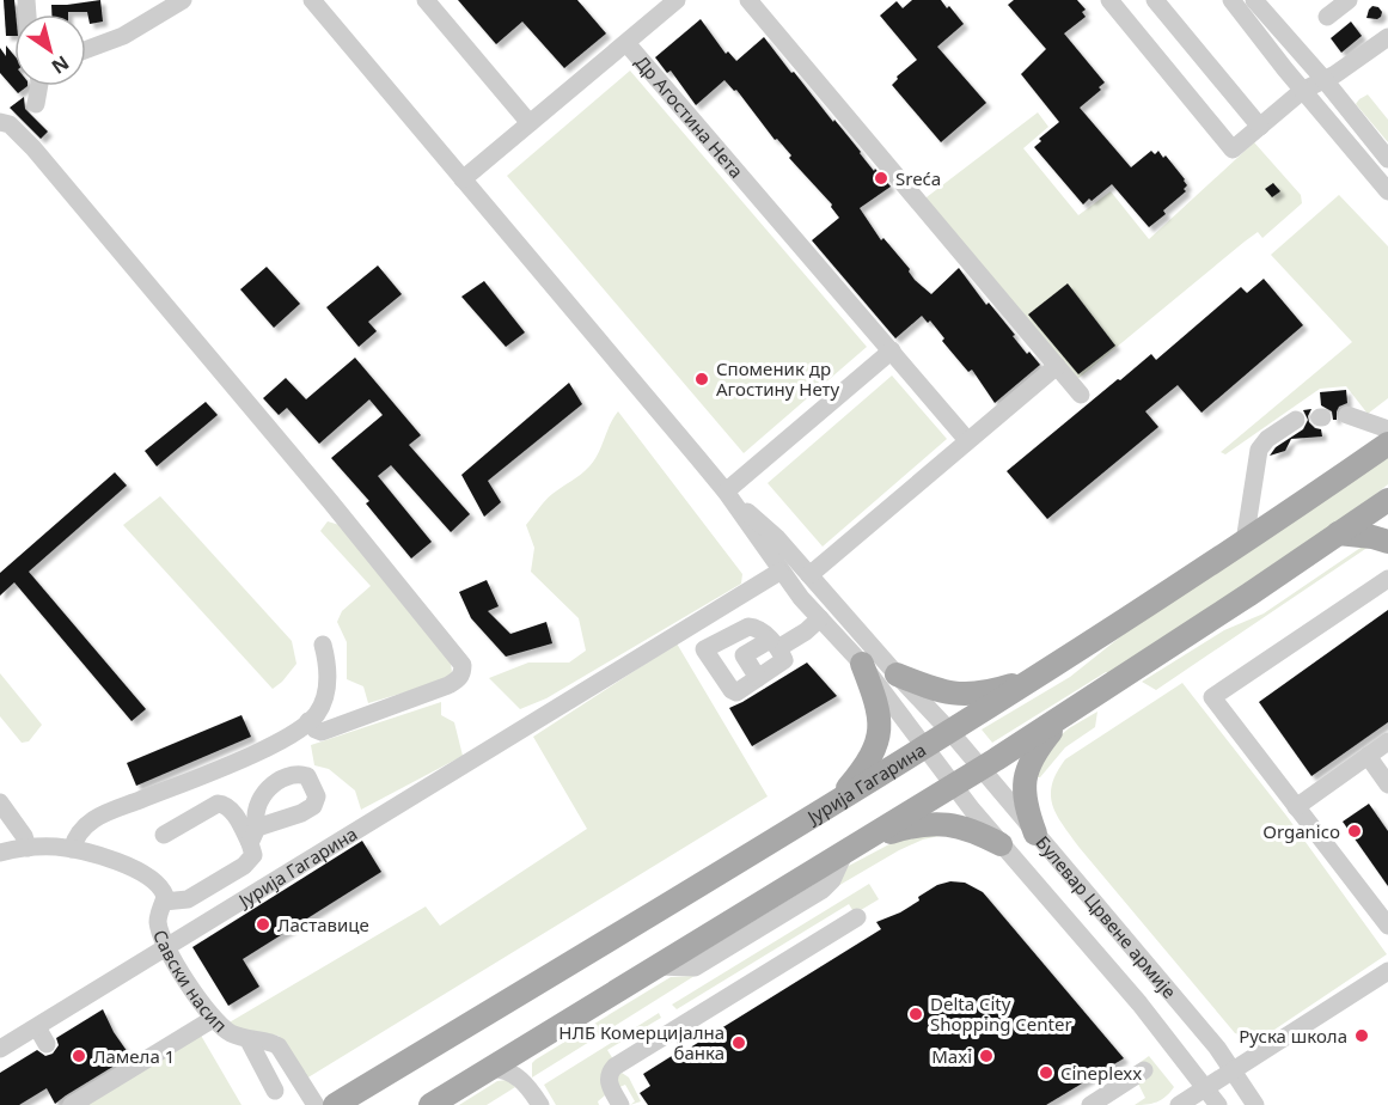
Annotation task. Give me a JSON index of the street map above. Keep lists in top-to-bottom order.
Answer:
{
  "streets": {
    "main road": ["Јурија Гагарина"],
    "street": ["Др Агостина Нета", "Булевар Црвене армије", "Савски насип"]
  },
  "crossings": [
    ["Јурија Гагарина", "Булевар Црвене армије"],
    ["Јурија Гагарина", "Савски насип"]
  ],
  "places": [
    "Sreća",
    "Споменик др Агостину Нету",
    "Organico",
    "Ластавице",
    "Delta City Shopping Center",
    "Руска школа",
    "НЛБ Комерцијална банка",
    "Ламела 1",
    "Maxi",
    "Cineplexx"
  ],
  "north": "bottom right"
}
